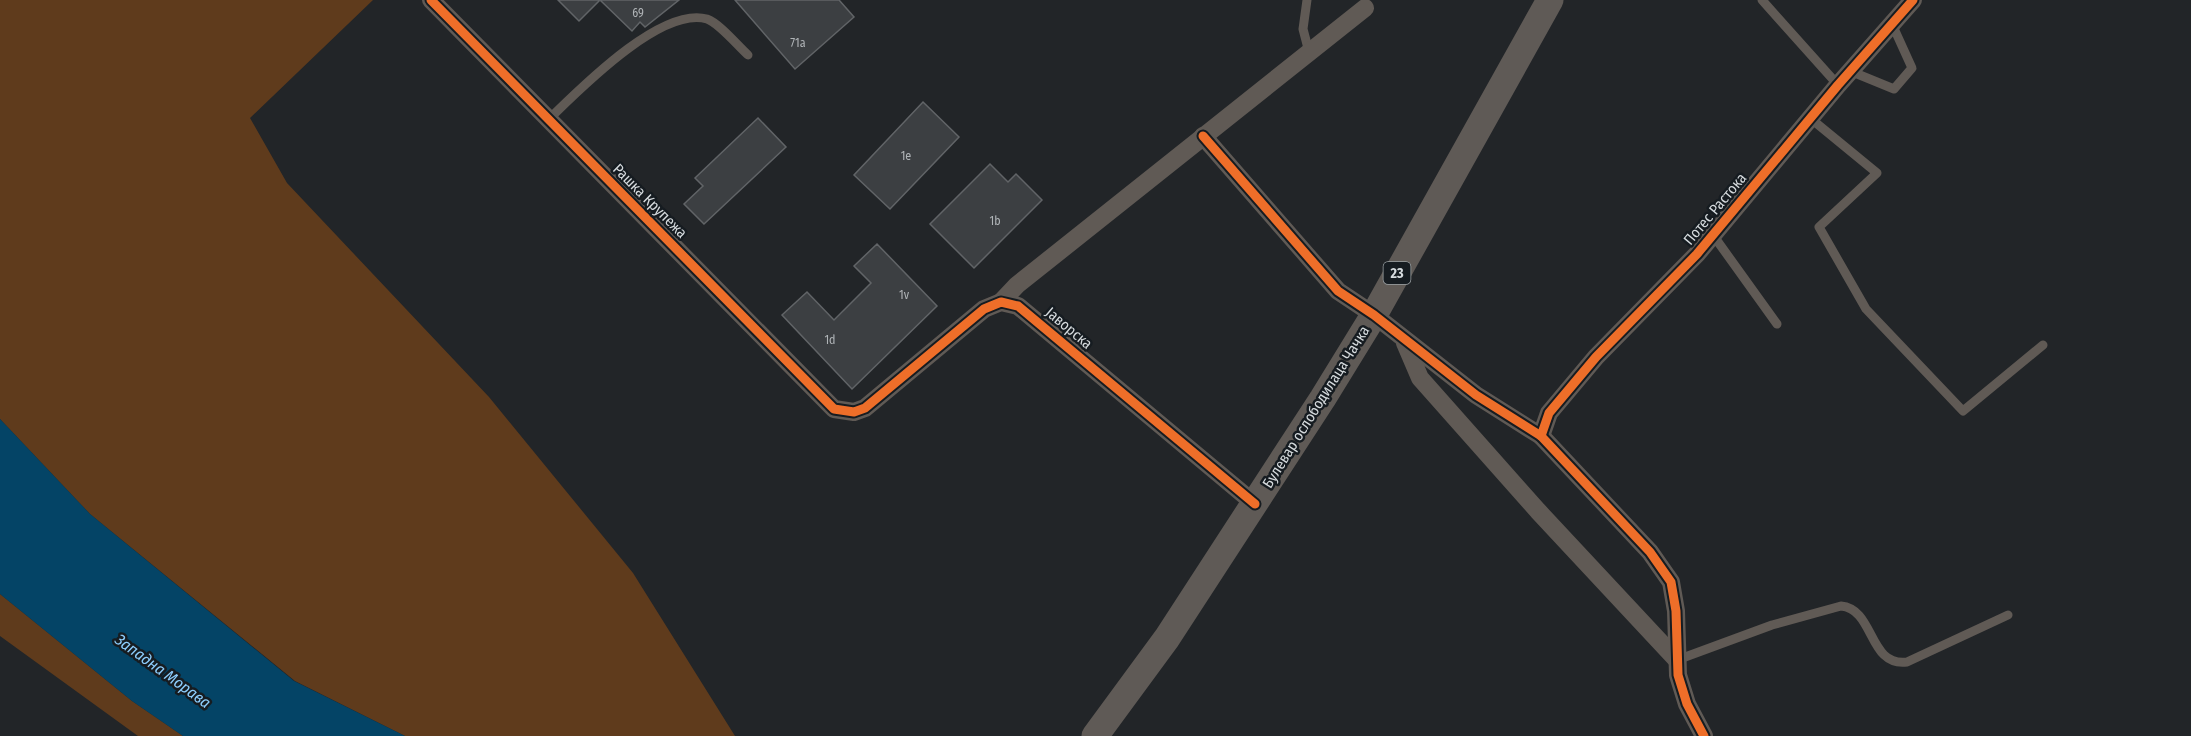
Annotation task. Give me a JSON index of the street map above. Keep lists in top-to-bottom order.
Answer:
{
  "streets": {
    "main road": ["23", "Булевар ослободилаца Чачка"],
    "street": ["Рашка Крупежа", "Потес Растока", "Јаворска"]
  },
  "crossings": [
    ["Рашка Крупежа", "Јаворска"],
    ["Јаворска", "Булевар ослободилаца Чачка"]
  ],
  "water": ["Западна Морава"],
  "house_numbers": [
    "69",
    "71a",
    "1e",
    "1b",
    "1v",
    "1d"
  ]
}
